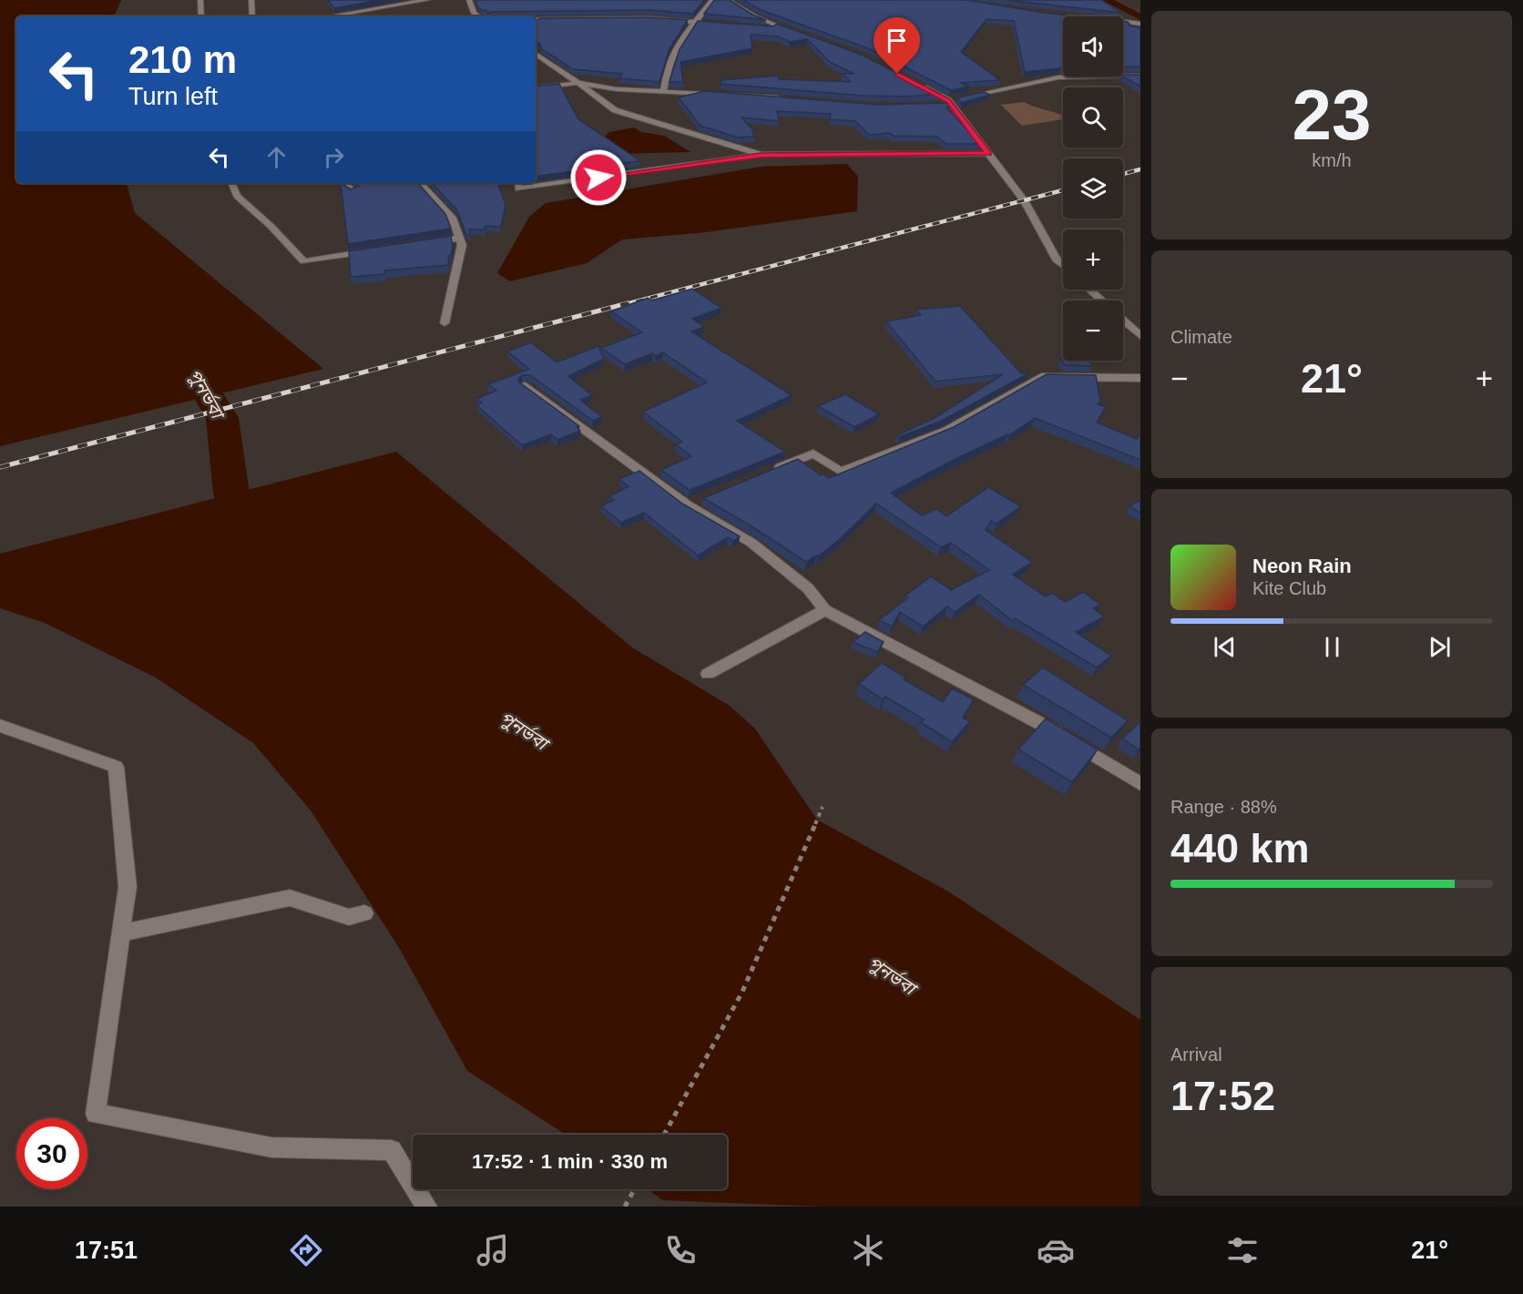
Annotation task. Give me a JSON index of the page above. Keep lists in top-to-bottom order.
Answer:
{
  "water": ["পুনর্ভবা"],
  "page": {
    "tile": [
      ["23", "km/h"],
      "Climate",
      ["Range · 88%", "440 km"],
      ["Arrival", "17:52"]
    ],
    "map_buttons": ["+", "−"],
    "turn": ["210 m", "Turn left"],
    "heat": ["−", "21°", "+"],
    "song": ["Neon Rain", "Kite Club"],
    "limit": "30",
    "trip": "17:52 · 1 min · 330 m",
    "tabs": ["17:51", "21°"]
  }
}
